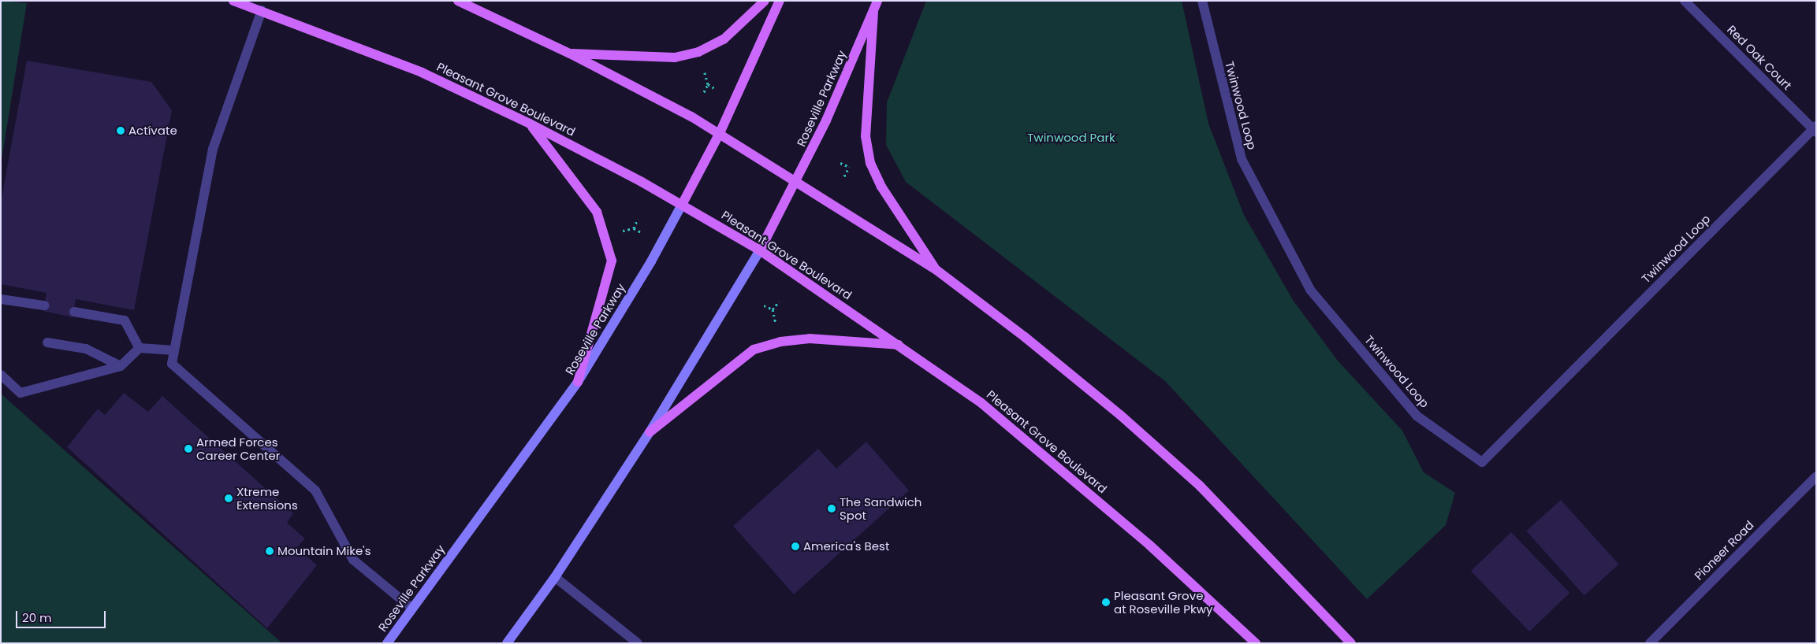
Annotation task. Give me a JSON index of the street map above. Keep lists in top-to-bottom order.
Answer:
{
  "streets": {
    "main road": ["Roseville Parkway", "Pleasant Grove Boulevard"],
    "street": ["Red Oak Court", "Twinwood Loop", "Pioneer Road"]
  },
  "crossings": [
    ["Red Oak Court", "Twinwood Loop"],
    ["Roseville Parkway", "Pleasant Grove Boulevard"]
  ],
  "parks": ["Twinwood Park"],
  "places": [
    "Actívate",
    "Armed Forces Career Center",
    "Xtreme Extensions",
    "The Sandwich Spot",
    "America's Best",
    "Mountain Mike's",
    "Pleasant Grove at Roseville Pkwy"
  ],
  "scale_bar": "20 m"
}
